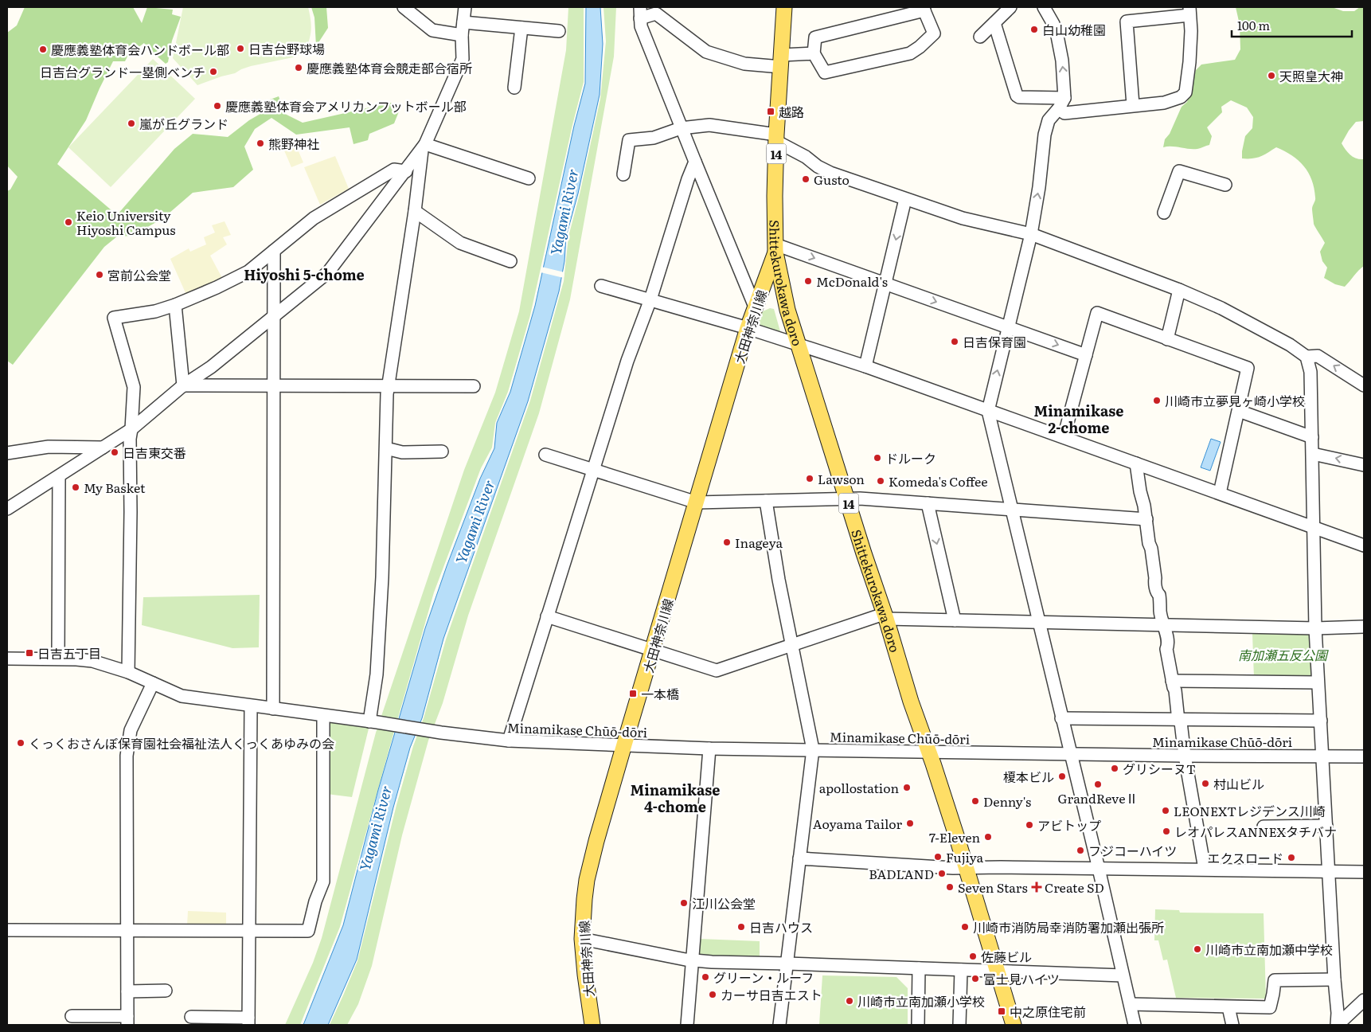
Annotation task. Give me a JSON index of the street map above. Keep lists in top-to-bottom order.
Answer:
{
  "streets": {
    "main road": ["14", "Shittekurokawa doro", "大田神奈川線"],
    "street": ["Minamikase Chūō-dōri"]
  },
  "crossings": [
    ["Shittekurokawa doro", "大田神奈川線"],
    ["Shittekurokawa doro", "Minamikase Chūō-dōri"],
    ["大田神奈川線", "Minamikase Chūō-dōri"]
  ],
  "districts": ["Hiyoshi 5-chome", "Minamikase 2-chome", "Minamikase 4-chome"],
  "water": ["Yagami River"],
  "parks": ["南加瀬五反公園"],
  "places": {
    "other": [
      "白山幼稚園",
      "日吉台野球場",
      "慶應義塾体育会ハンドボール部",
      "慶應義塾体育会競走部合宿所",
      "日吉台グランド一塁側ベンチ",
      "天照皇大神",
      "慶應義塾体育会アメリカンフットボール部",
      "嵐が丘グランド",
      "熊野神社",
      "Gusto",
      "Keio University Hiyoshi Campus",
      "宮前公会堂",
      "McDonald's",
      "日吉保育園",
      "川崎市立夢見ヶ崎小学校",
      "日吉東交番",
      "ドルーク",
      "Lawson",
      "Komeda's Coffee",
      "My Basket",
      "Inageya",
      "くっくおさんぽ保育園社会福祉法人くっくあゆみの会",
      "グリシーヌT",
      "榎本ビル",
      "村山ビル",
      "GrandReveⅡ",
      "apollostation",
      "Denny's",
      "LEONEXTレジデンス川崎",
      "Aoyama Tailor",
      "アビトップ",
      "レオパレスANNEXタチバナ",
      "7-Eleven",
      "フジコーハイツ",
      "Fujiya",
      "エクスロード",
      "BADLAND",
      "Seven Stars",
      "江川公会堂",
      "日吉ハウス",
      "川崎市消防局幸消防署加瀬出張所",
      "川崎市立南加瀬中学校",
      "佐藤ビル",
      "グリーン・ルーフ",
      "富士見ハイツ",
      "カーサ日吉エスト",
      "川崎市立南加瀬小学校"
    ],
    "transit": [
      "越路",
      "日吉五丁目",
      "一本橋",
      "中之原住宅前"
    ],
    "health": ["Create SD"]
  },
  "scale_bar": "100 m"
}
